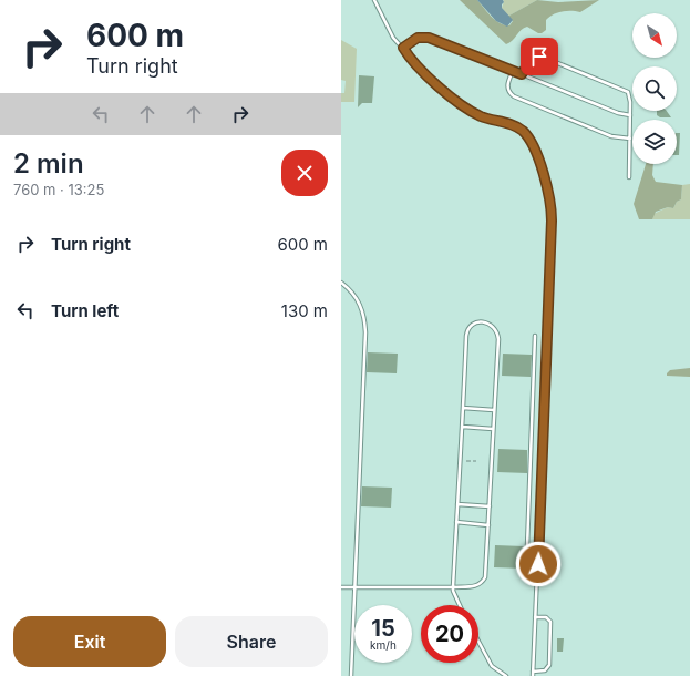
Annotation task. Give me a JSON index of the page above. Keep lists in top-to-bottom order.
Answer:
{
  "north": "bottom right",
  "page": {
    "turn": ["600 m", "Turn right"],
    "heading": ["2 min", "760 m · 13:25"],
    "list": [
      {
        "name": "Turn right",
        "value": "600 m"
      },
      {
        "name": "Turn left",
        "value": "130 m"
      }
    ],
    "speed": "15 km/h",
    "limit": "20",
    "buttons": ["Exit", "Share"]
  }
}
